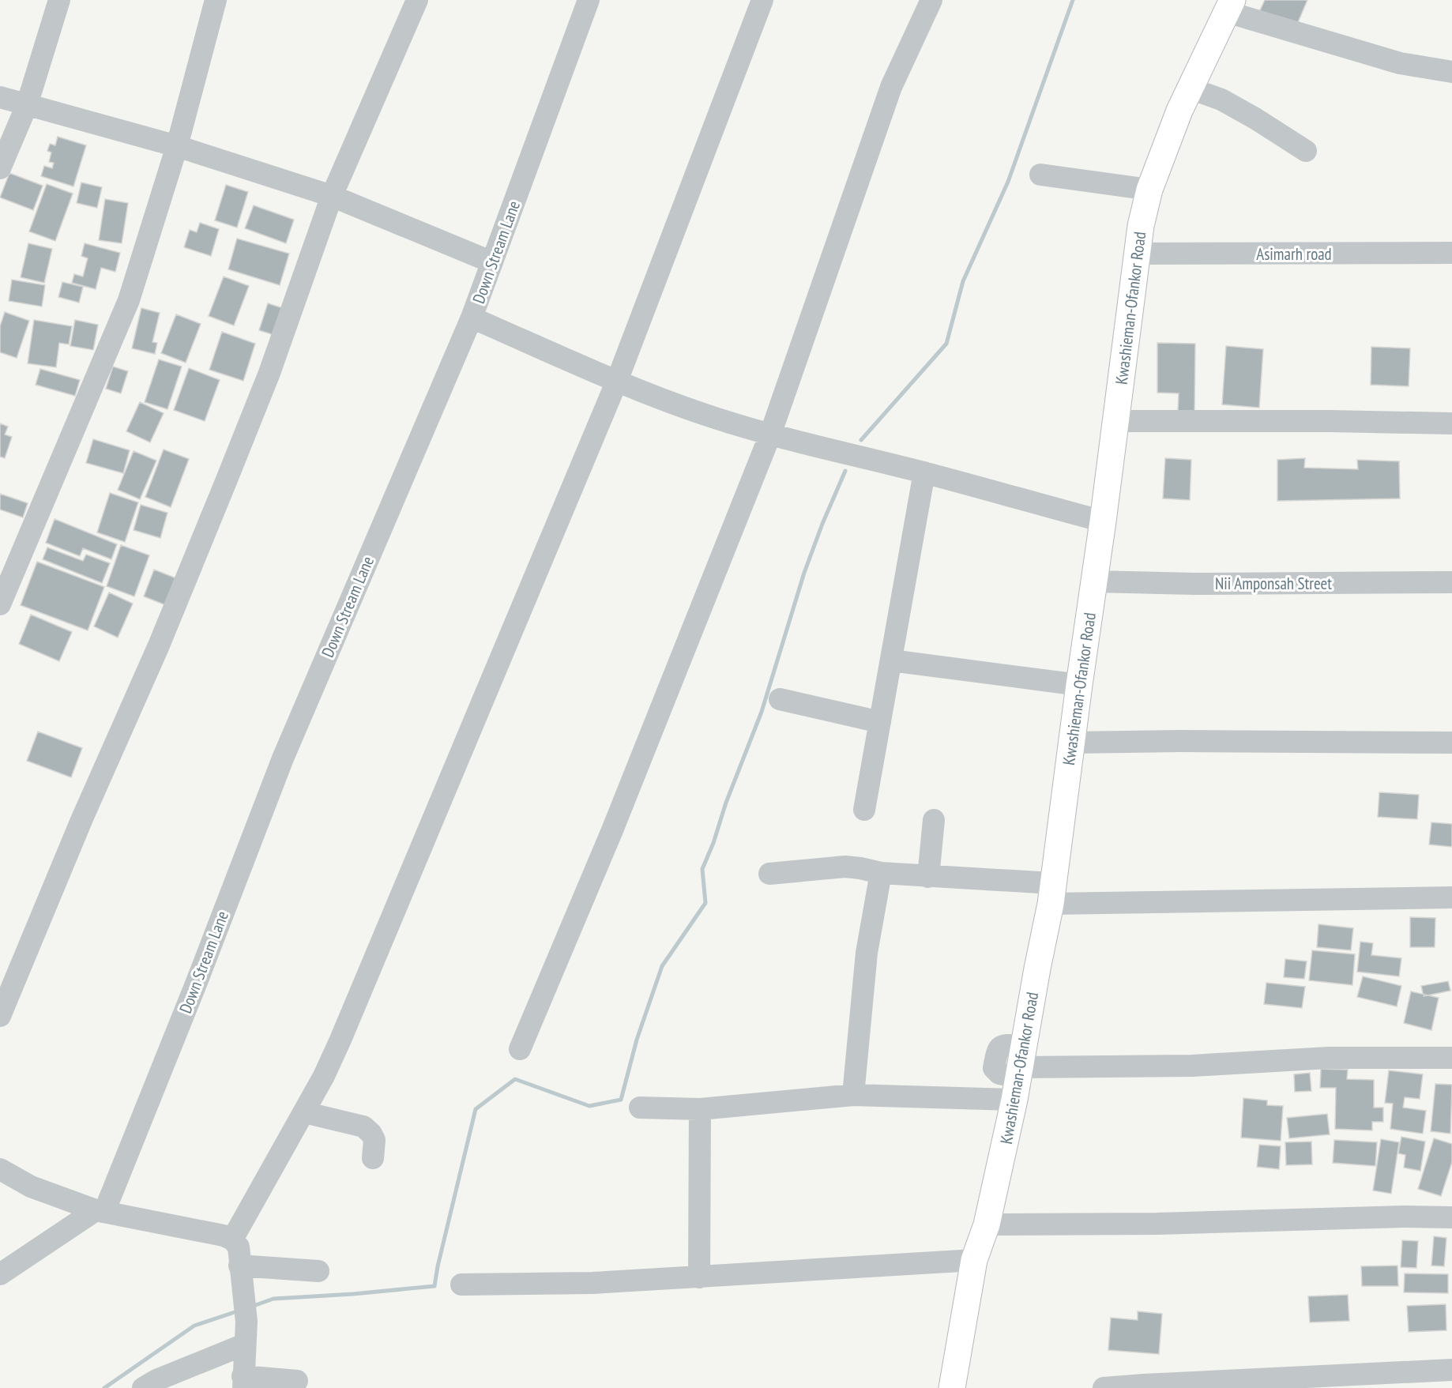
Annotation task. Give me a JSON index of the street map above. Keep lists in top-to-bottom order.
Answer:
{
  "streets": {
    "main road": ["Kwashieman-Ofankor Road"],
    "street": ["Down Stream Lane", "Asimarh road", "Nii Amponsah Street"]
  },
  "crossings": [
    ["Asimarh road", "Kwashieman-Ofankor Road"],
    ["Kwashieman-Ofankor Road", "Nii Amponsah Street"]
  ]
}
